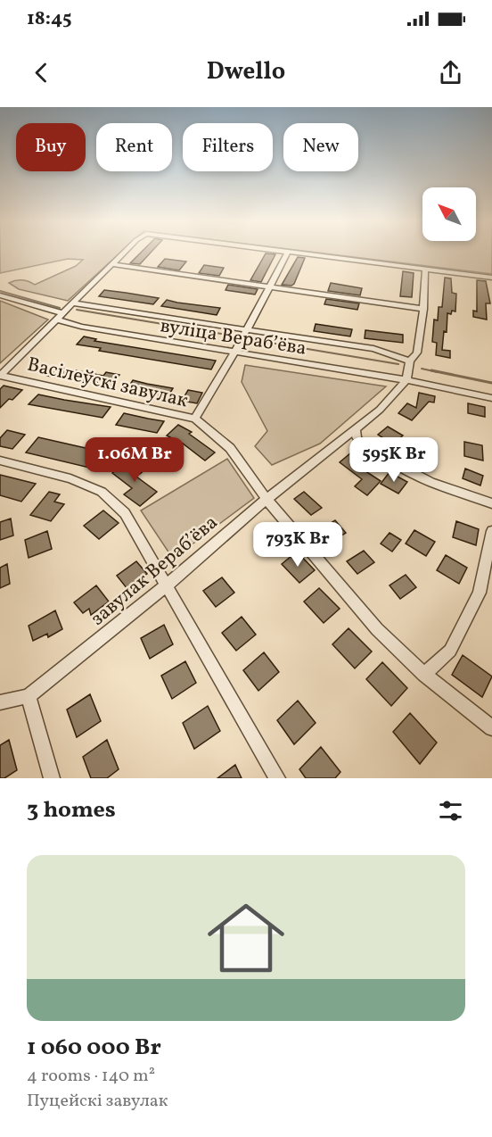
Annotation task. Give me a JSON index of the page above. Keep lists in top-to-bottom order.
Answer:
{
  "streets": {
    "street": ["вуліца Верабʼёва", "Васілеўскі завулак", "завулак Верабʼёва"]
  },
  "crossings": [
    ["вуліца Верабʼёва", "завулак Верабʼёва"],
    ["Васілеўскі завулак", "завулак Верабʼёва"]
  ],
  "north": "top left",
  "page": {
    "status": "18:45",
    "header": "Dwello",
    "chip": [
      "Buy",
      "Rent",
      "Filters",
      "New"
    ],
    "price": ["1.06M Br", "595K Br", "793K Br"],
    "heading": "3 homes",
    "list": [
      {
        "name": "1 060 000 Br",
        "note": "4 rooms · 140 m² · Пуцейскі завулак"
      }
    ]
  }
}
